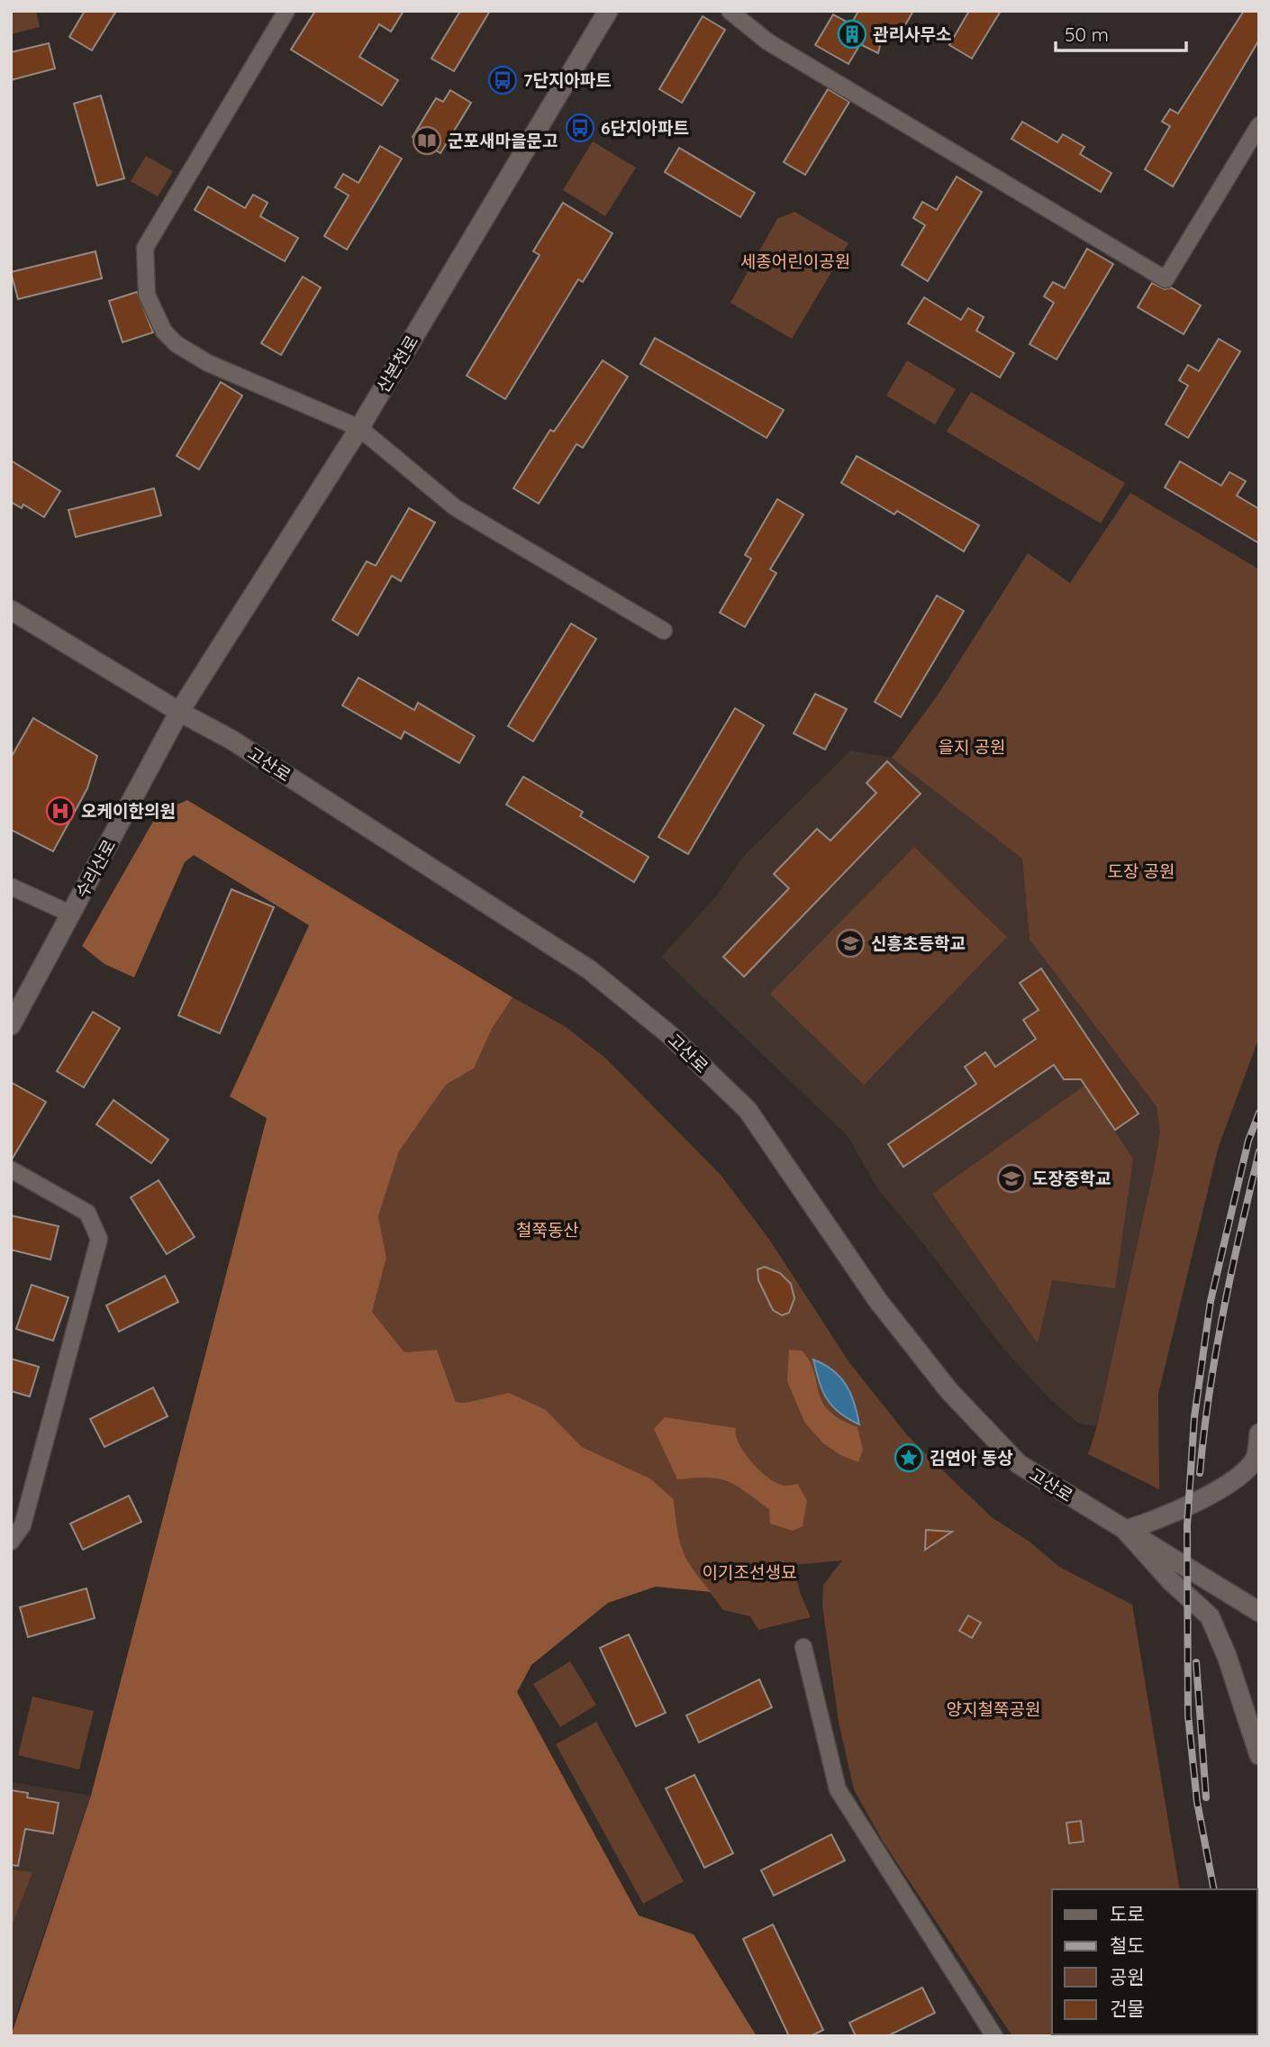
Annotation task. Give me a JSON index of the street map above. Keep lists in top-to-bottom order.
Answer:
{
  "streets": {
    "street": ["산본천로", "고산로", "수리산로"]
  },
  "crossings": [
    ["산본천로", "고산로"],
    ["산본천로", "수리산로"],
    ["고산로", "수리산로"]
  ],
  "parks": [
    "세종어린이공원",
    "을지 공원",
    "도장 공원",
    "철쭉동산",
    "이기조선생묘",
    "양지철쭉공원"
  ],
  "places": {
    "building": ["관리사무소"],
    "bus stop": ["7단지아파트", "6단지아파트"],
    "library": ["군포새마을문고"],
    "hospital": ["오케이한의원"],
    "school or university": ["신흥초등학교", "도장중학교"],
    "place": ["김연아 동상"]
  },
  "legend": [
    "도로",
    "철도",
    "공원",
    "건물"
  ],
  "scale_bar": "50 m"
}
